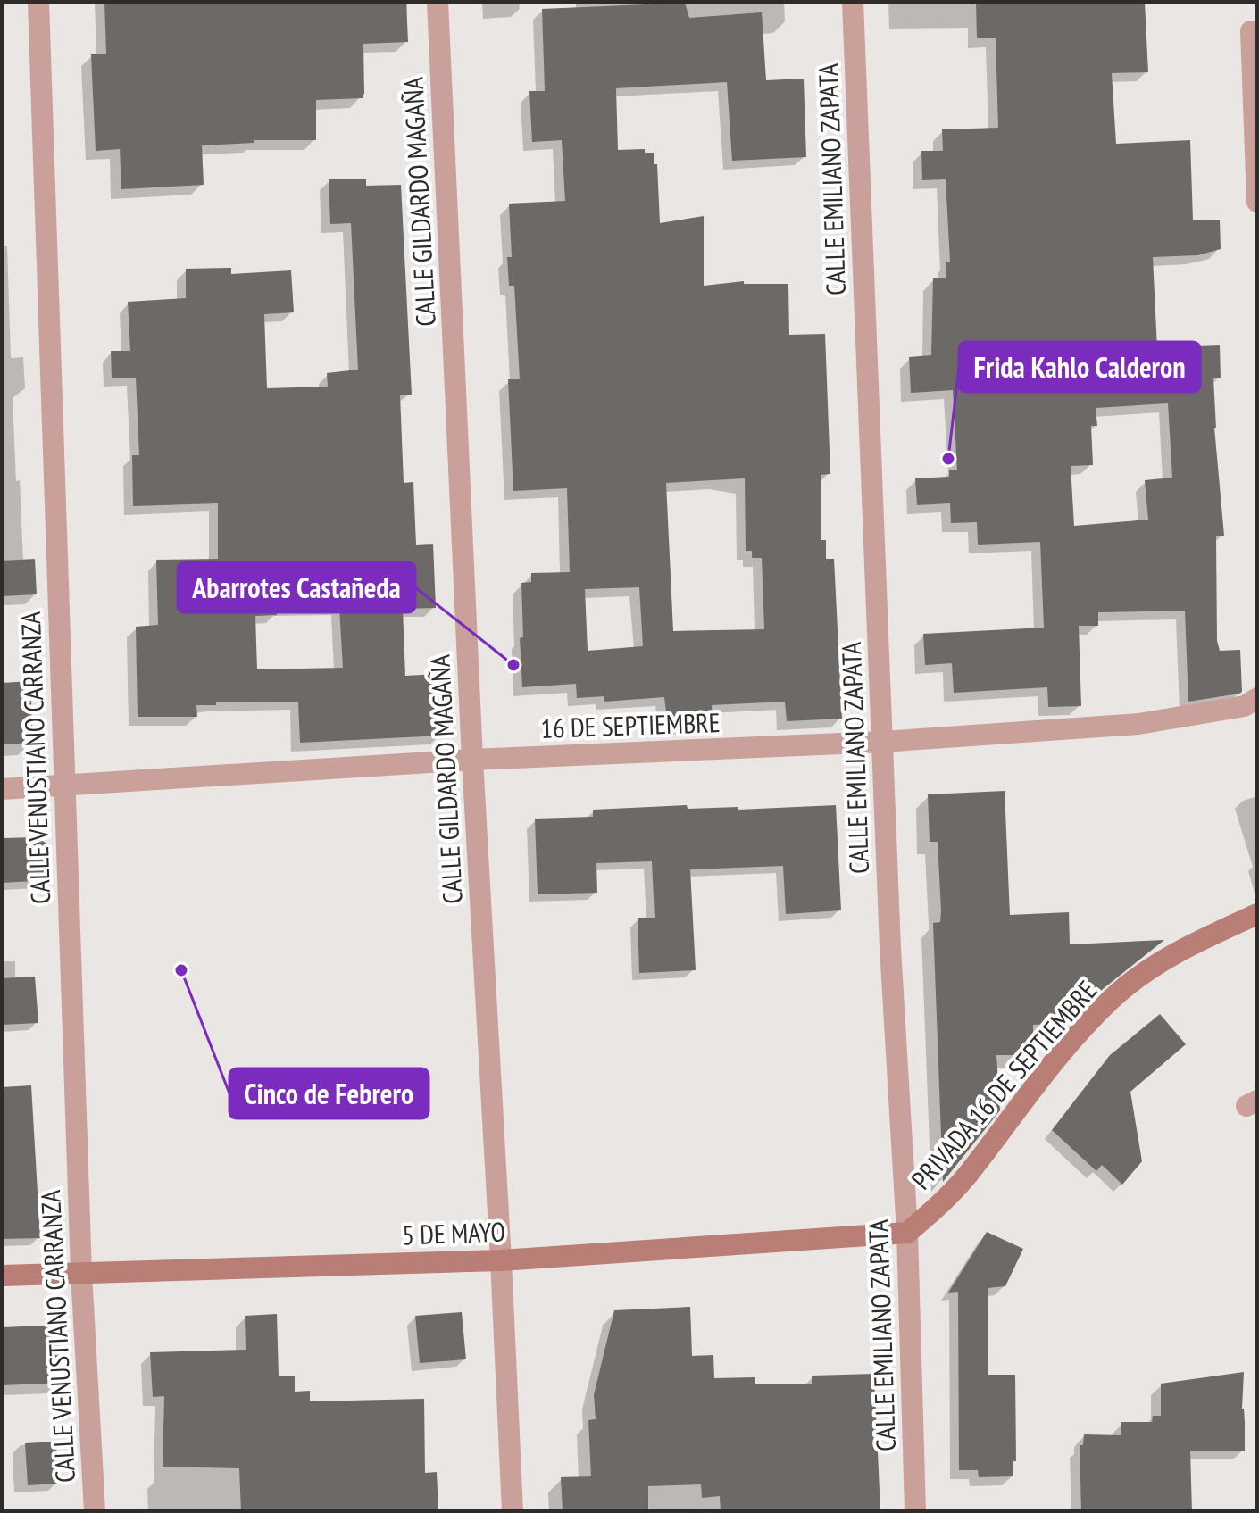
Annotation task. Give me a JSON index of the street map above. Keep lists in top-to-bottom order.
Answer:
{
  "streets": {
    "street": [
      "CALLE EMILIANO ZAPATA",
      "CALLE GILDARDO MAGAÑA",
      "16 DE SEPTIEMBRE",
      "CALLE VENUSTIANO CARRANZA",
      "PRIVADA 16 DE SEPTIEMBRE",
      "5 DE MAYO"
    ]
  },
  "crossings": [
    ["CALLE EMILIANO ZAPATA", "16 DE SEPTIEMBRE"],
    ["CALLE EMILIANO ZAPATA", "PRIVADA 16 DE SEPTIEMBRE"],
    ["CALLE EMILIANO ZAPATA", "5 DE MAYO"],
    ["CALLE GILDARDO MAGAÑA", "16 DE SEPTIEMBRE"],
    ["CALLE GILDARDO MAGAÑA", "5 DE MAYO"],
    ["16 DE SEPTIEMBRE", "CALLE VENUSTIANO CARRANZA"],
    ["CALLE VENUSTIANO CARRANZA", "5 DE MAYO"],
    ["PRIVADA 16 DE SEPTIEMBRE", "5 DE MAYO"]
  ],
  "places": ["Frida Kahlo Calderon", "Abarrotes Castañeda", "Cinco de Febrero"]
}
